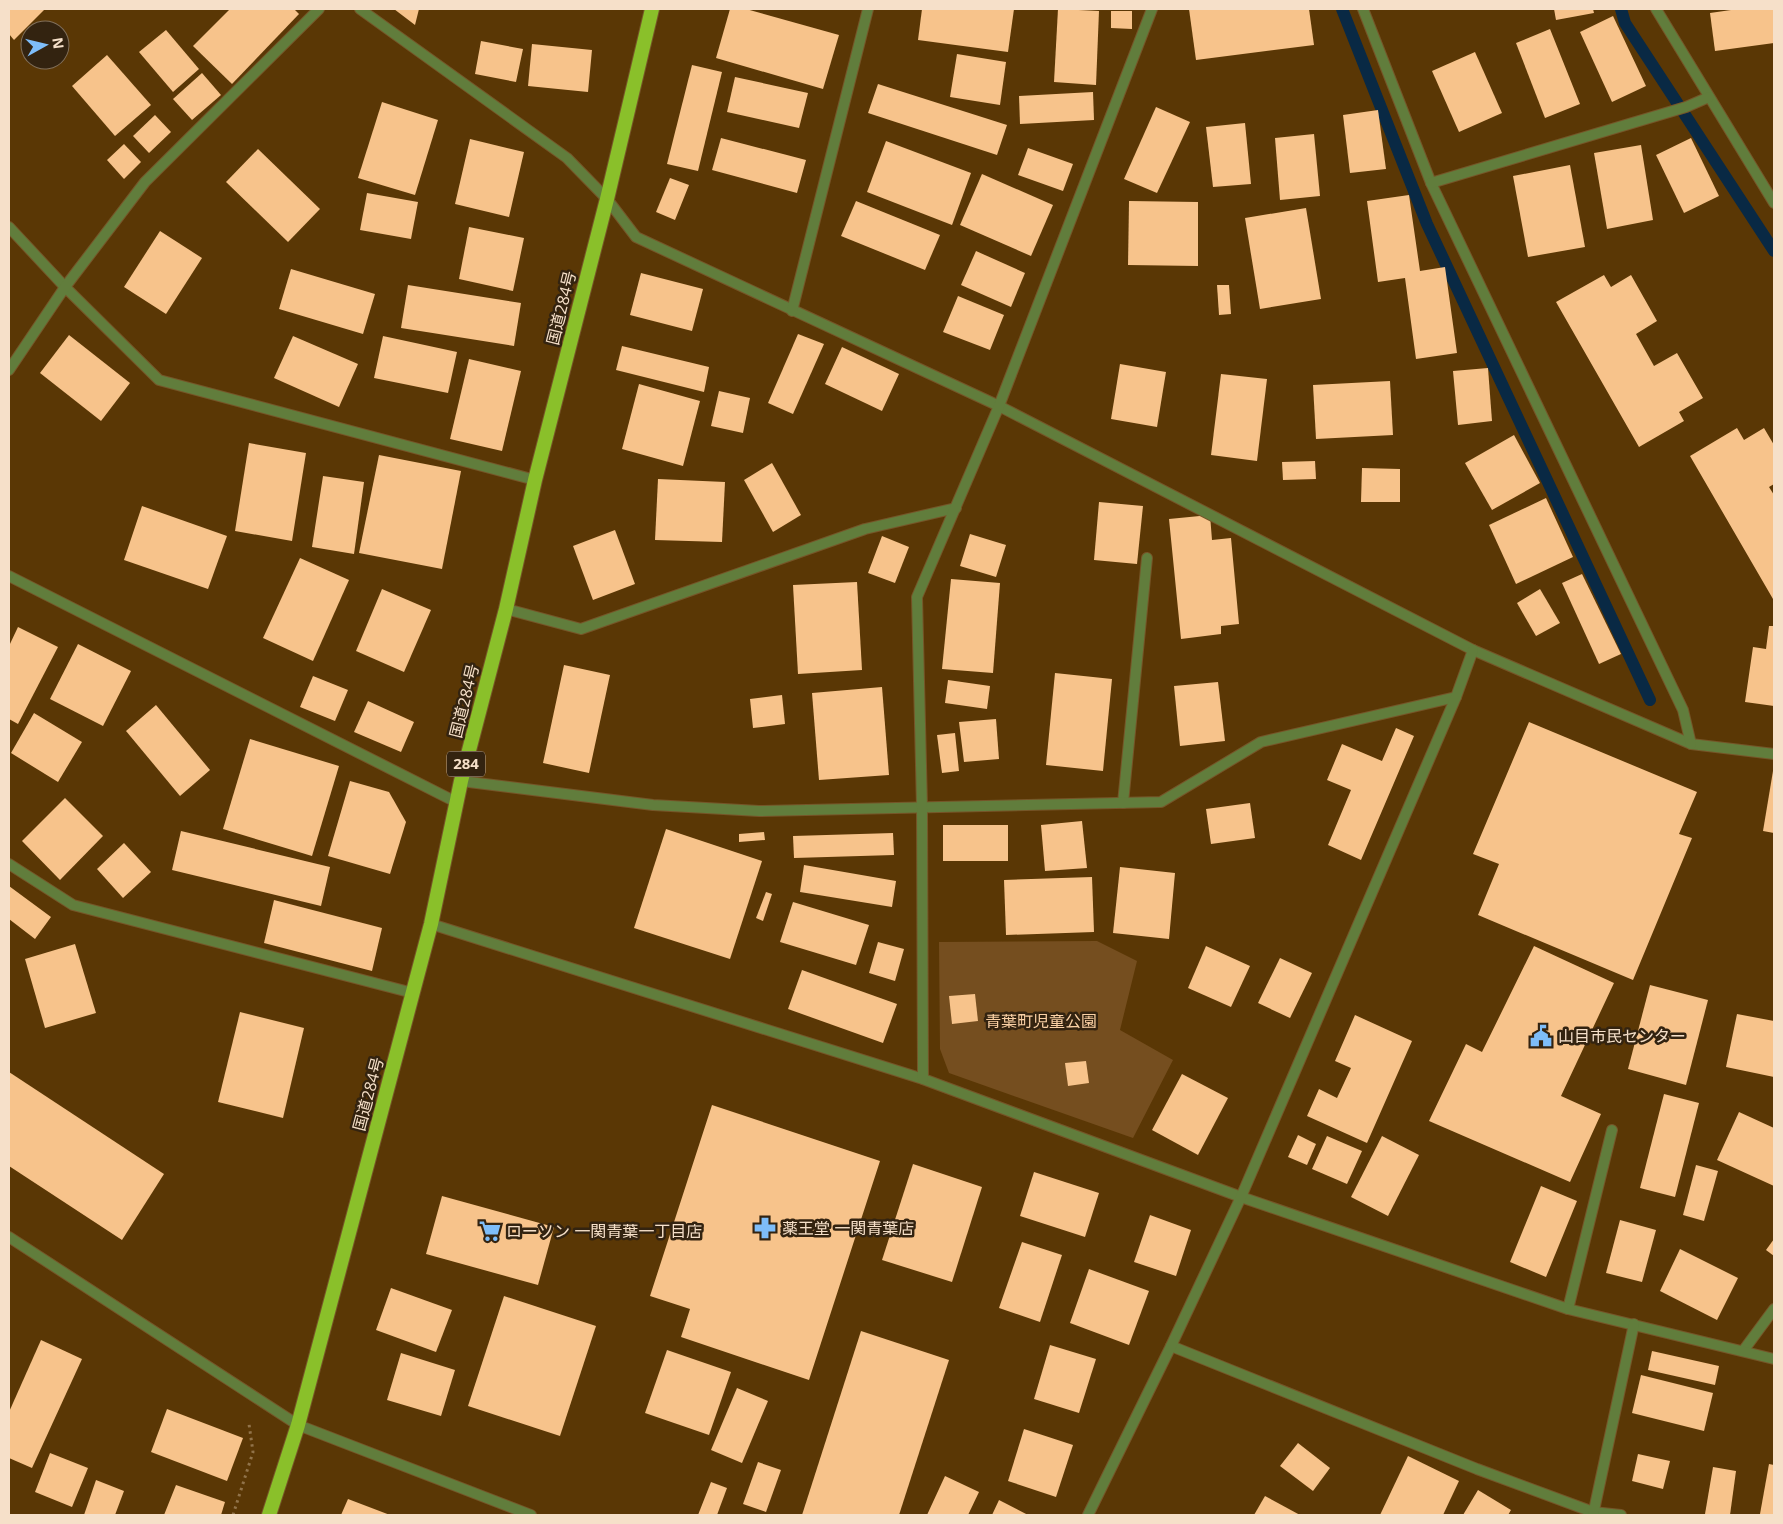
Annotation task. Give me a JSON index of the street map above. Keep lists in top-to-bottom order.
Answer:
{
  "streets": {
    "highway": ["国道284号", "284"]
  },
  "parks": ["青葉町児童公園"],
  "places": {
    "public building": ["山目市民センター"],
    "pharmacy": ["薬王堂 一関青葉店"],
    "supermarket": ["ローソン 一関青葉一丁目店"]
  },
  "north": "right"
}
